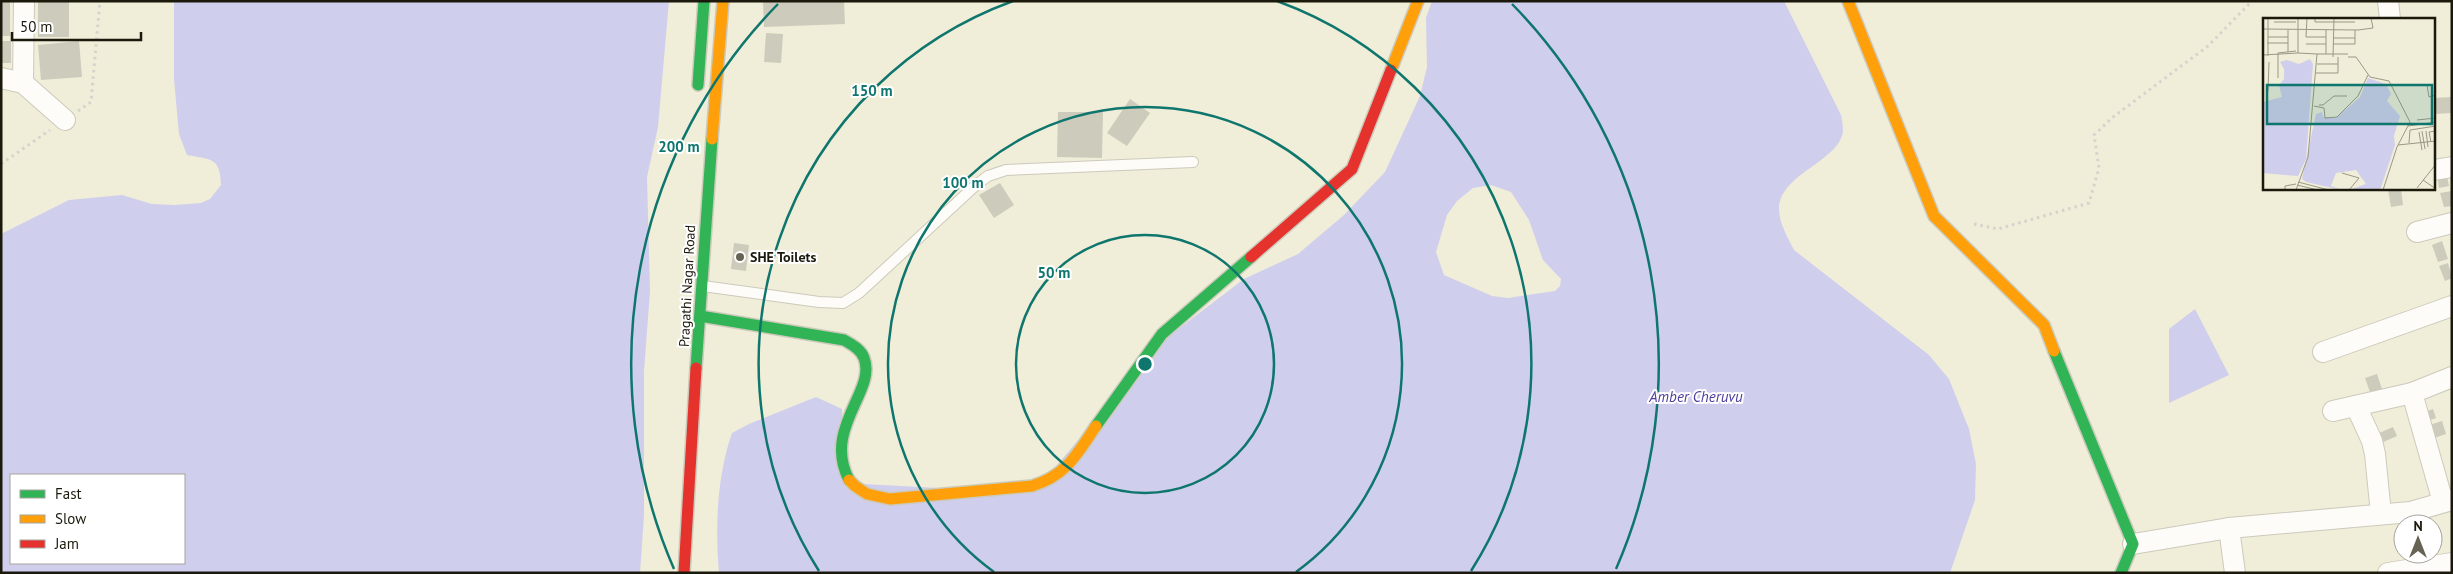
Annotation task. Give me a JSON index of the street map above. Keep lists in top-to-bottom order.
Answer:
{
  "streets": {
    "street": ["Pragathi Nagar Road"]
  },
  "water": ["Amber Cheruvu"],
  "places": ["SHE Toilets"],
  "legend": ["Fast", "Slow", "Jam"],
  "scale_bar": "50 m",
  "north": "top",
  "rings": [
    "150 m",
    "200 m",
    "100 m",
    "50 m"
  ]
}
